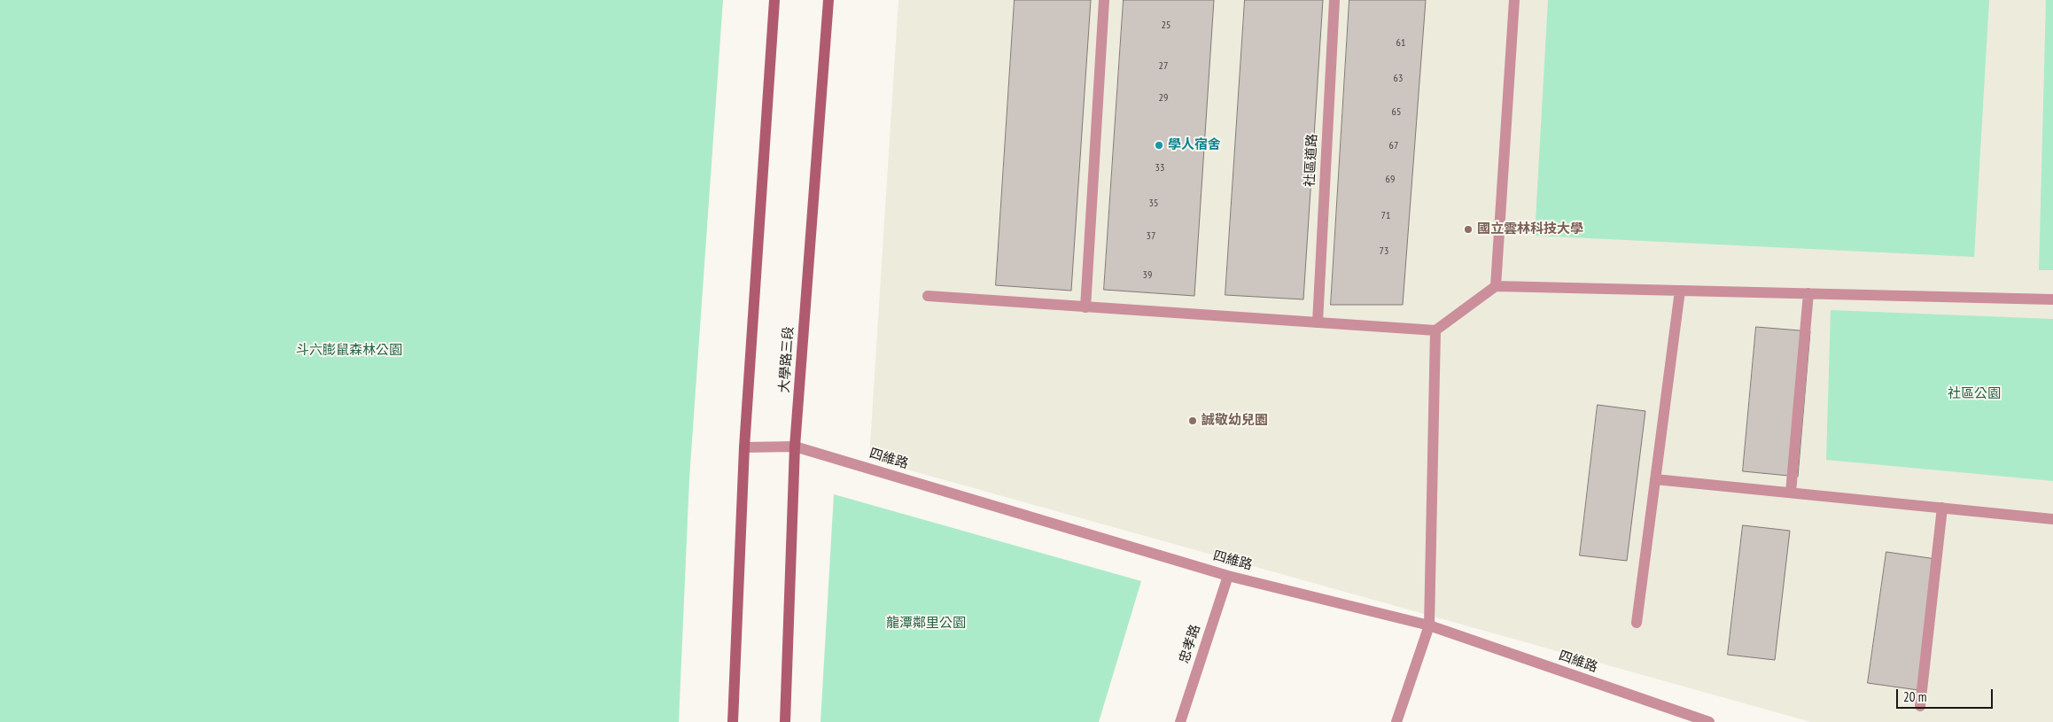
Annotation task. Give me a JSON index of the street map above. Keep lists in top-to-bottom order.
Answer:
{
  "streets": {
    "street": [
      "社區道路",
      "大學路三段",
      "四維路",
      "忠孝路"
    ]
  },
  "crossings": [
    ["大學路三段", "四維路"],
    ["四維路", "忠孝路"]
  ],
  "parks": ["斗六膨鼠森林公園", "社區公園", "龍潭鄰里公園"],
  "places": ["學人宿舍", "國立雲林科技大學", "誠敬幼兒園"],
  "house_numbers": [
    "25",
    "61",
    "27",
    "63",
    "29",
    "65",
    "67",
    "33",
    "69",
    "35",
    "71",
    "37",
    "73",
    "39"
  ],
  "scale_bar": "20 m"
}
